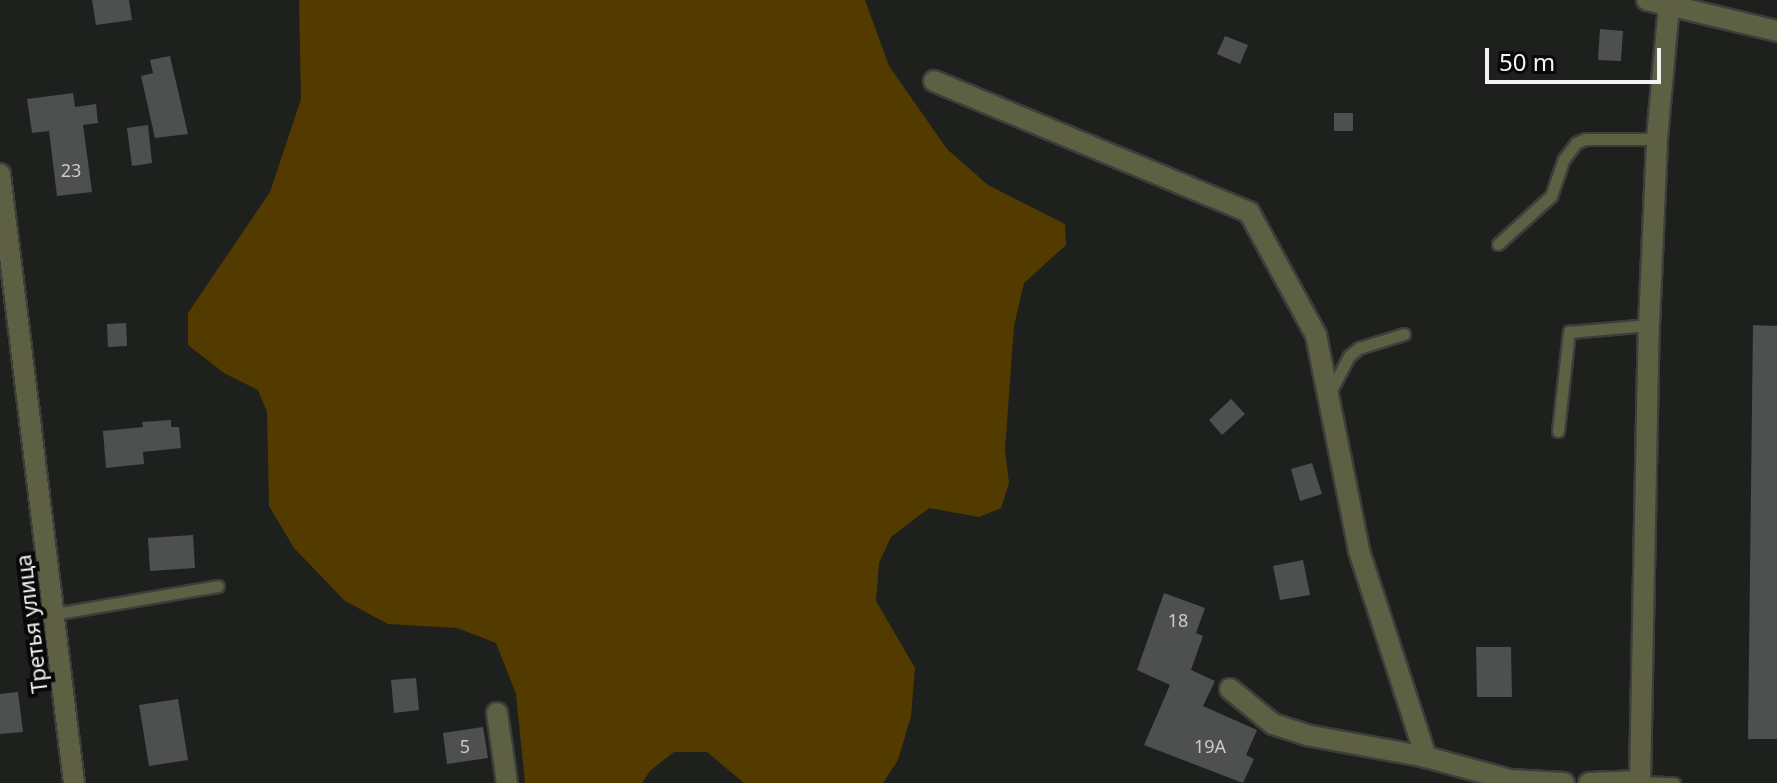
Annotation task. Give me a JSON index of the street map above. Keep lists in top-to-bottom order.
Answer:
{
  "streets": {
    "street": ["Третья улица"]
  },
  "house_numbers": [
    "23",
    "18",
    "5",
    "19А"
  ],
  "scale_bar": "50 m"
}
